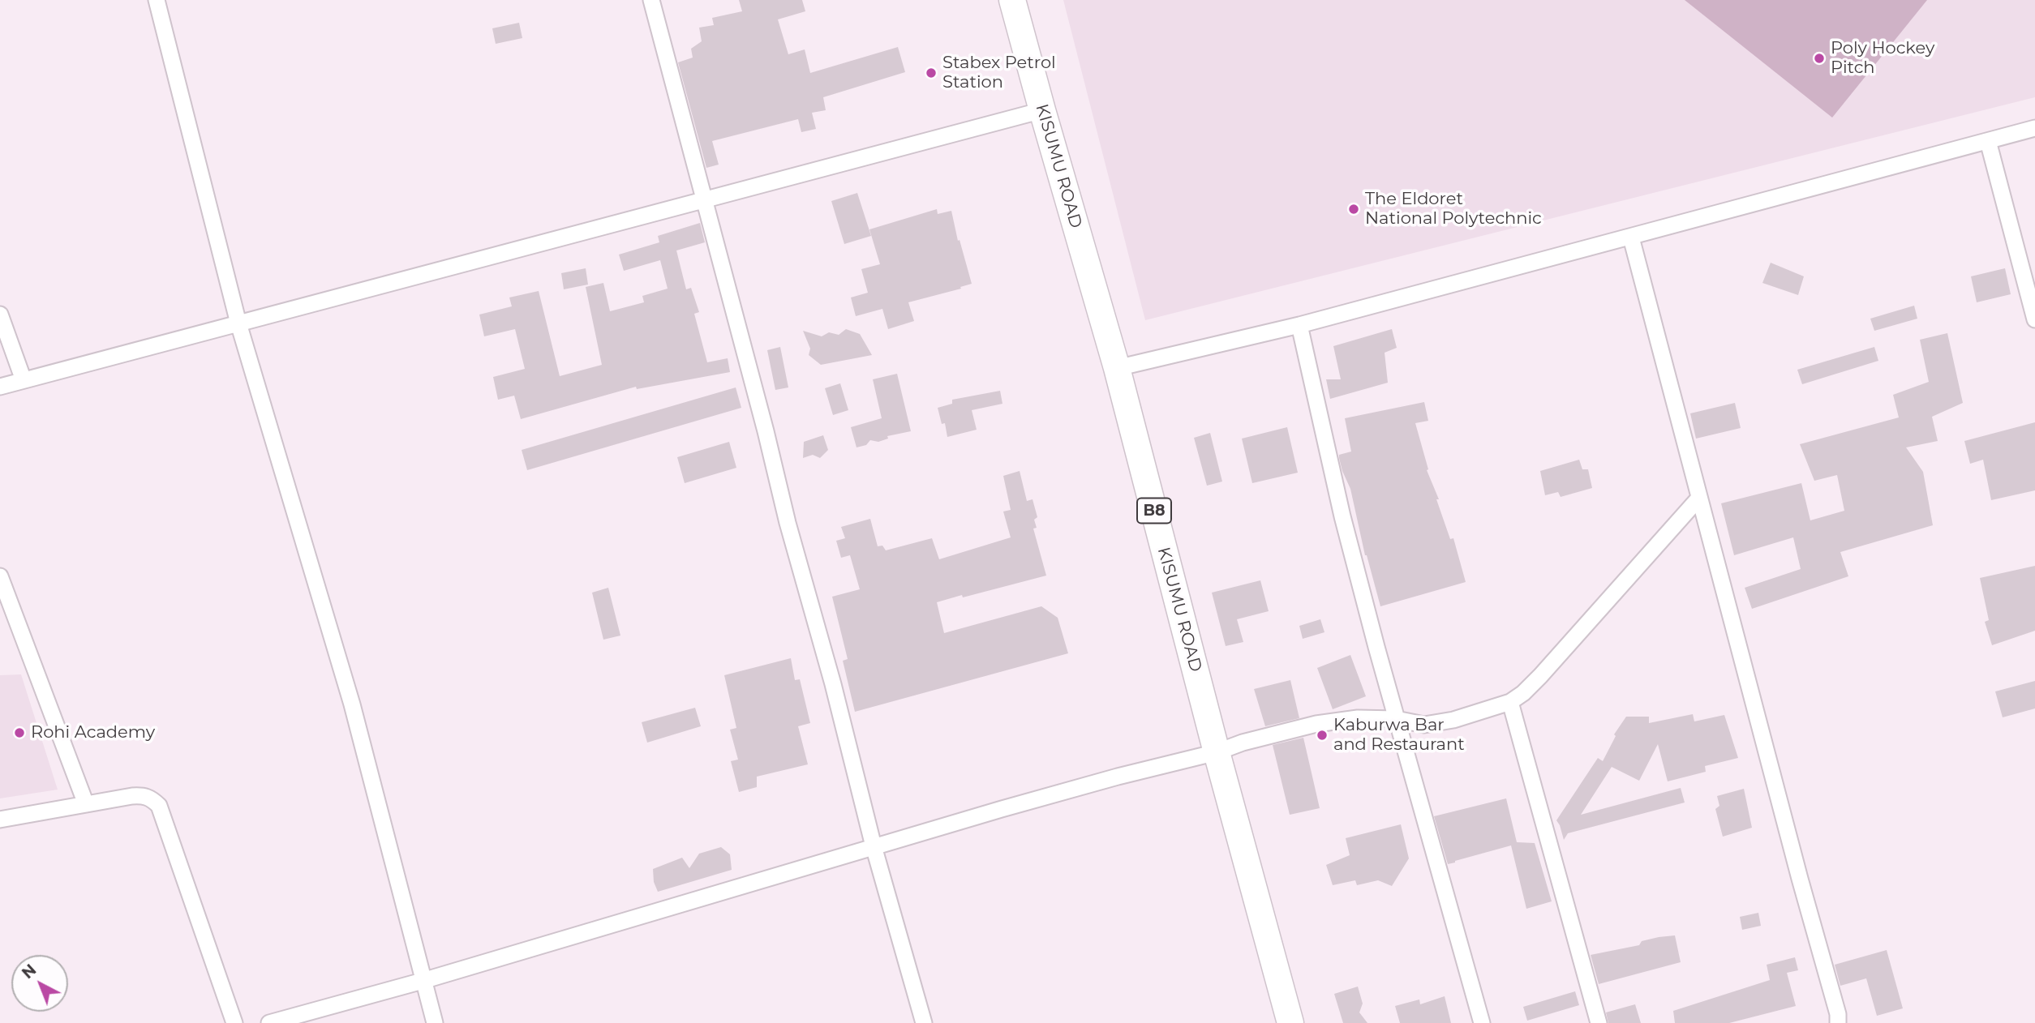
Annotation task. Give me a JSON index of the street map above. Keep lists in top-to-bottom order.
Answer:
{
  "streets": {
    "highway": ["KISUMU ROAD", "B8"]
  },
  "places": [
    "Poly Hockey Pitch",
    "Stabex Petrol Station",
    "The Eldoret National Polytechnic",
    "Rohi Academy",
    "Kaburwa Bar and Restaurant"
  ],
  "north": "top left"
}
